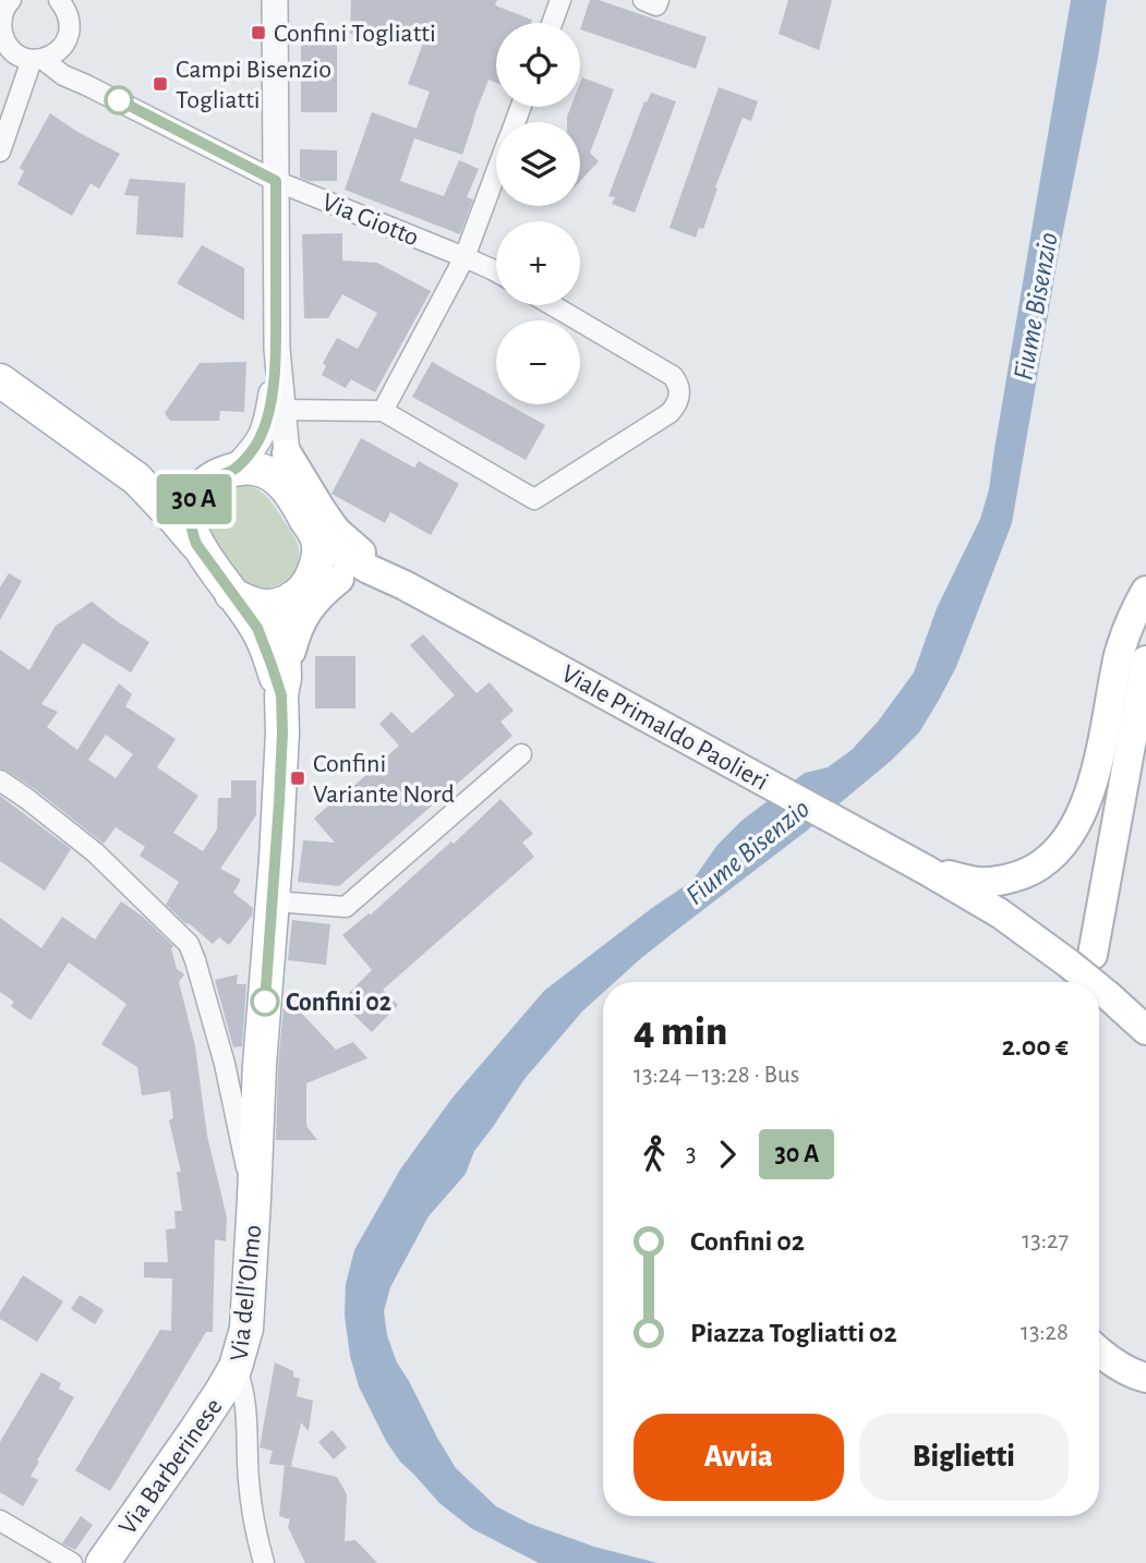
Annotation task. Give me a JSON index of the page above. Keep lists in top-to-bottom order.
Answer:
{
  "streets": {
    "main road": ["Viale Primaldo Paolieri", "Via dell'Olmo", "Via Barberinese"],
    "street": ["Via Giotto"]
  },
  "crossings": [
    ["Viale Primaldo Paolieri", "Via dell'Olmo"],
    ["Via dell'Olmo", "Via Barberinese"]
  ],
  "water": ["Fiume Bisenzio"],
  "places": {
    "transit": ["Confini Togliatti", "Campi Bisenzio Togliatti", "Confini Variante Nord"],
    "other": ["Confini 02"]
  },
  "page": {
    "on_map": "30 A",
    "map_buttons": ["+", "−"],
    "heading": ["4 min", "13:24 – 13:28 · Bus", "2.00 €"],
    "legs": ["3", "30 A"],
    "list": [
      {
        "name": "Confini 02",
        "value": "13:27"
      },
      {
        "name": "Piazza Togliatti 02",
        "value": "13:28"
      }
    ],
    "buttons": ["Avvia", "Biglietti"]
  }
}
